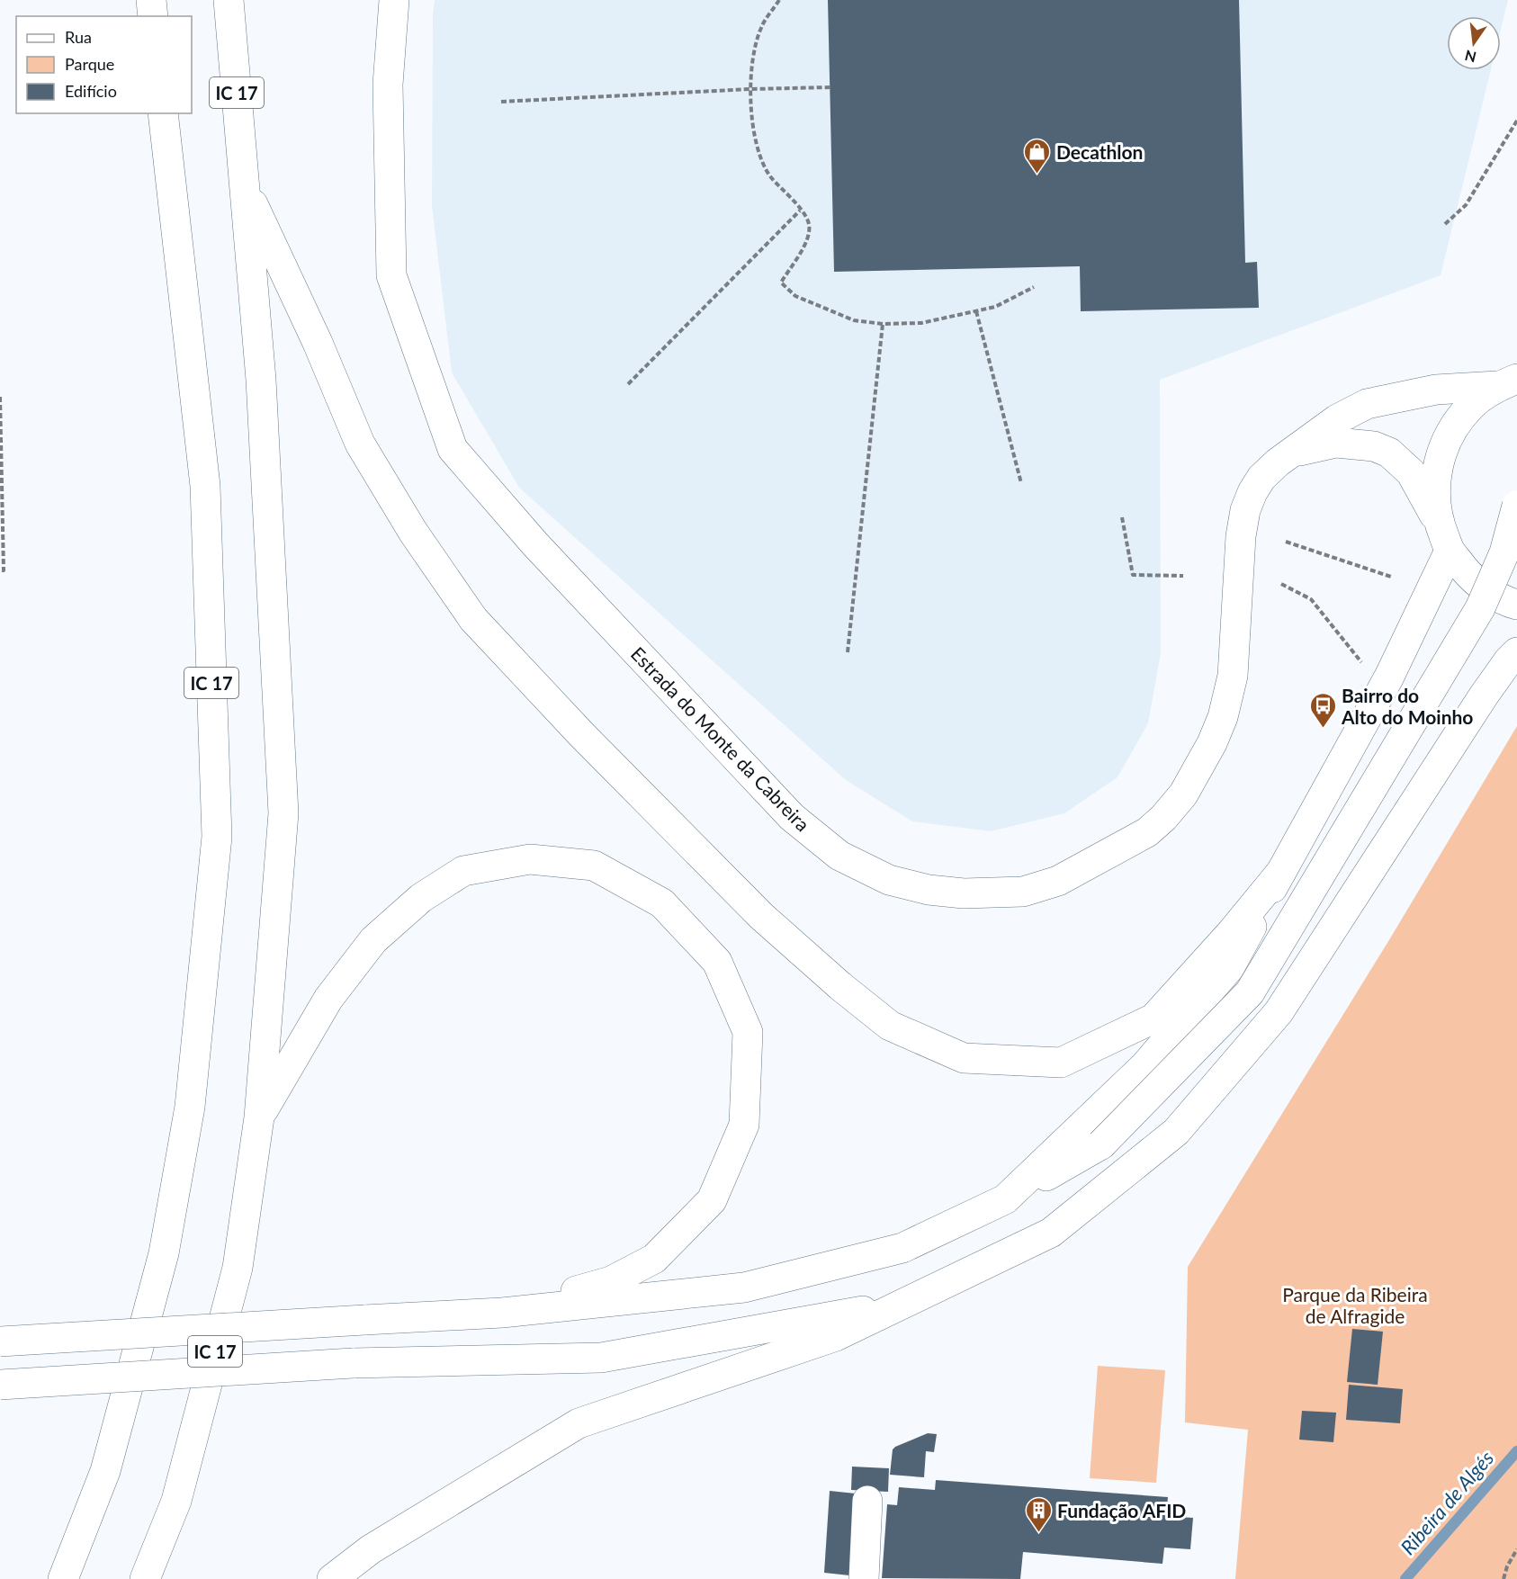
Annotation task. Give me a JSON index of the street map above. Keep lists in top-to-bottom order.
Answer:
{
  "streets": {
    "main road": ["IC 17", "Estrada do Monte da Cabreira"]
  },
  "water": ["Ribeira de Algés"],
  "parks": ["Parque da Ribeira de Alfragide"],
  "places": {
    "shop": ["Decathlon"],
    "bus stop": ["Bairro do Alto do Moinho"],
    "building": ["Fundação AFID"]
  },
  "legend": ["Rua", "Parque", "Edifício"],
  "north": "bottom"
}
